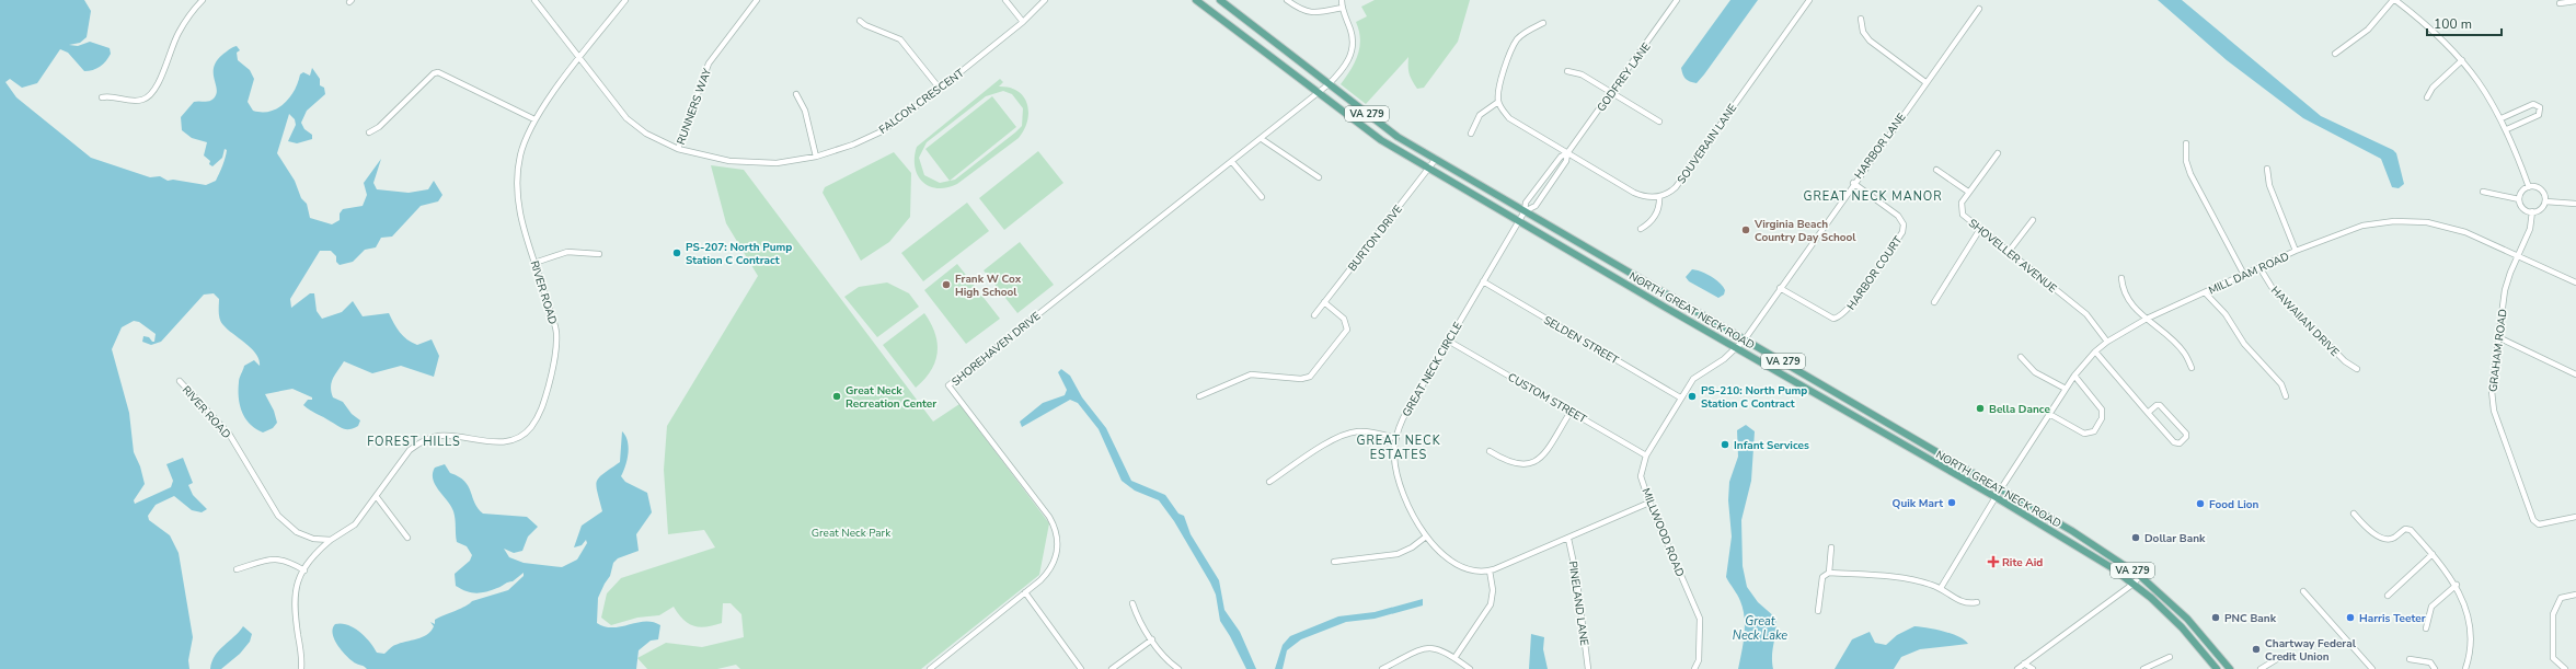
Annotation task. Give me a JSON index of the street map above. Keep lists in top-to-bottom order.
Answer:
{
  "streets": {
    "main road": ["VA 279", "NORTH GREAT NECK ROAD"],
    "street": [
      "GODFREY LANE",
      "FALCON CRESCENT",
      "RUNNERS WAY",
      "SOUVERAIN LANE",
      "HARBOR LANE",
      "BURTON DRIVE",
      "SHOVELLER AVENUE",
      "HARBOR COURT",
      "MILL DAM ROAD",
      "RIVER ROAD",
      "HAWAIIAN DRIVE",
      "SELDEN STREET",
      "SHOREHAVEN DRIVE",
      "GRAHAM ROAD",
      "GREAT NECK CIRCLE",
      "CUSTOM STREET",
      "MILLWOOD ROAD",
      "PINELAND LANE"
    ]
  },
  "crossings": [
    ["GODFREY LANE", "NORTH GREAT NECK ROAD"],
    ["GODFREY LANE", "GREAT NECK CIRCLE"],
    ["FALCON CRESCENT", "RUNNERS WAY"],
    ["FALCON CRESCENT", "RIVER ROAD"],
    ["HARBOR LANE", "HARBOR COURT"],
    ["HARBOR LANE", "NORTH GREAT NECK ROAD"],
    ["HARBOR LANE", "MILLWOOD ROAD"],
    ["BURTON DRIVE", "NORTH GREAT NECK ROAD"],
    ["SHOVELLER AVENUE", "MILL DAM ROAD"],
    ["MILL DAM ROAD", "NORTH GREAT NECK ROAD"],
    ["MILL DAM ROAD", "HAWAIIAN DRIVE"],
    ["MILL DAM ROAD", "GRAHAM ROAD"],
    ["NORTH GREAT NECK ROAD", "SHOREHAVEN DRIVE"],
    ["NORTH GREAT NECK ROAD", "GREAT NECK CIRCLE"],
    ["NORTH GREAT NECK ROAD", "MILLWOOD ROAD"],
    ["SELDEN STREET", "GREAT NECK CIRCLE"],
    ["SELDEN STREET", "MILLWOOD ROAD"],
    ["GREAT NECK CIRCLE", "CUSTOM STREET"],
    ["GREAT NECK CIRCLE", "MILLWOOD ROAD"],
    ["GREAT NECK CIRCLE", "PINELAND LANE"],
    ["CUSTOM STREET", "MILLWOOD ROAD"]
  ],
  "districts": ["GREAT NECK MANOR", "GREAT NECK ESTATES", "FOREST HILLS"],
  "water": ["Great Neck Lake"],
  "parks": ["Great Neck Park"],
  "places": {
    "other": [
      "Virginia Beach Country Day School",
      "PS-207: North Pump Station C Contract",
      "Frank W Cox High School",
      "Great Neck Recreation Center",
      "PS-210: North Pump Station C Contract",
      "Bella Dance",
      "Infant Services",
      "Quik Mart",
      "Food Lion",
      "Dollar Bank",
      "PNC Bank",
      "Harris Teeter",
      "Chartway Federal Credit Union"
    ],
    "health": ["Rite Aid"]
  },
  "scale_bar": "100 m"
}
